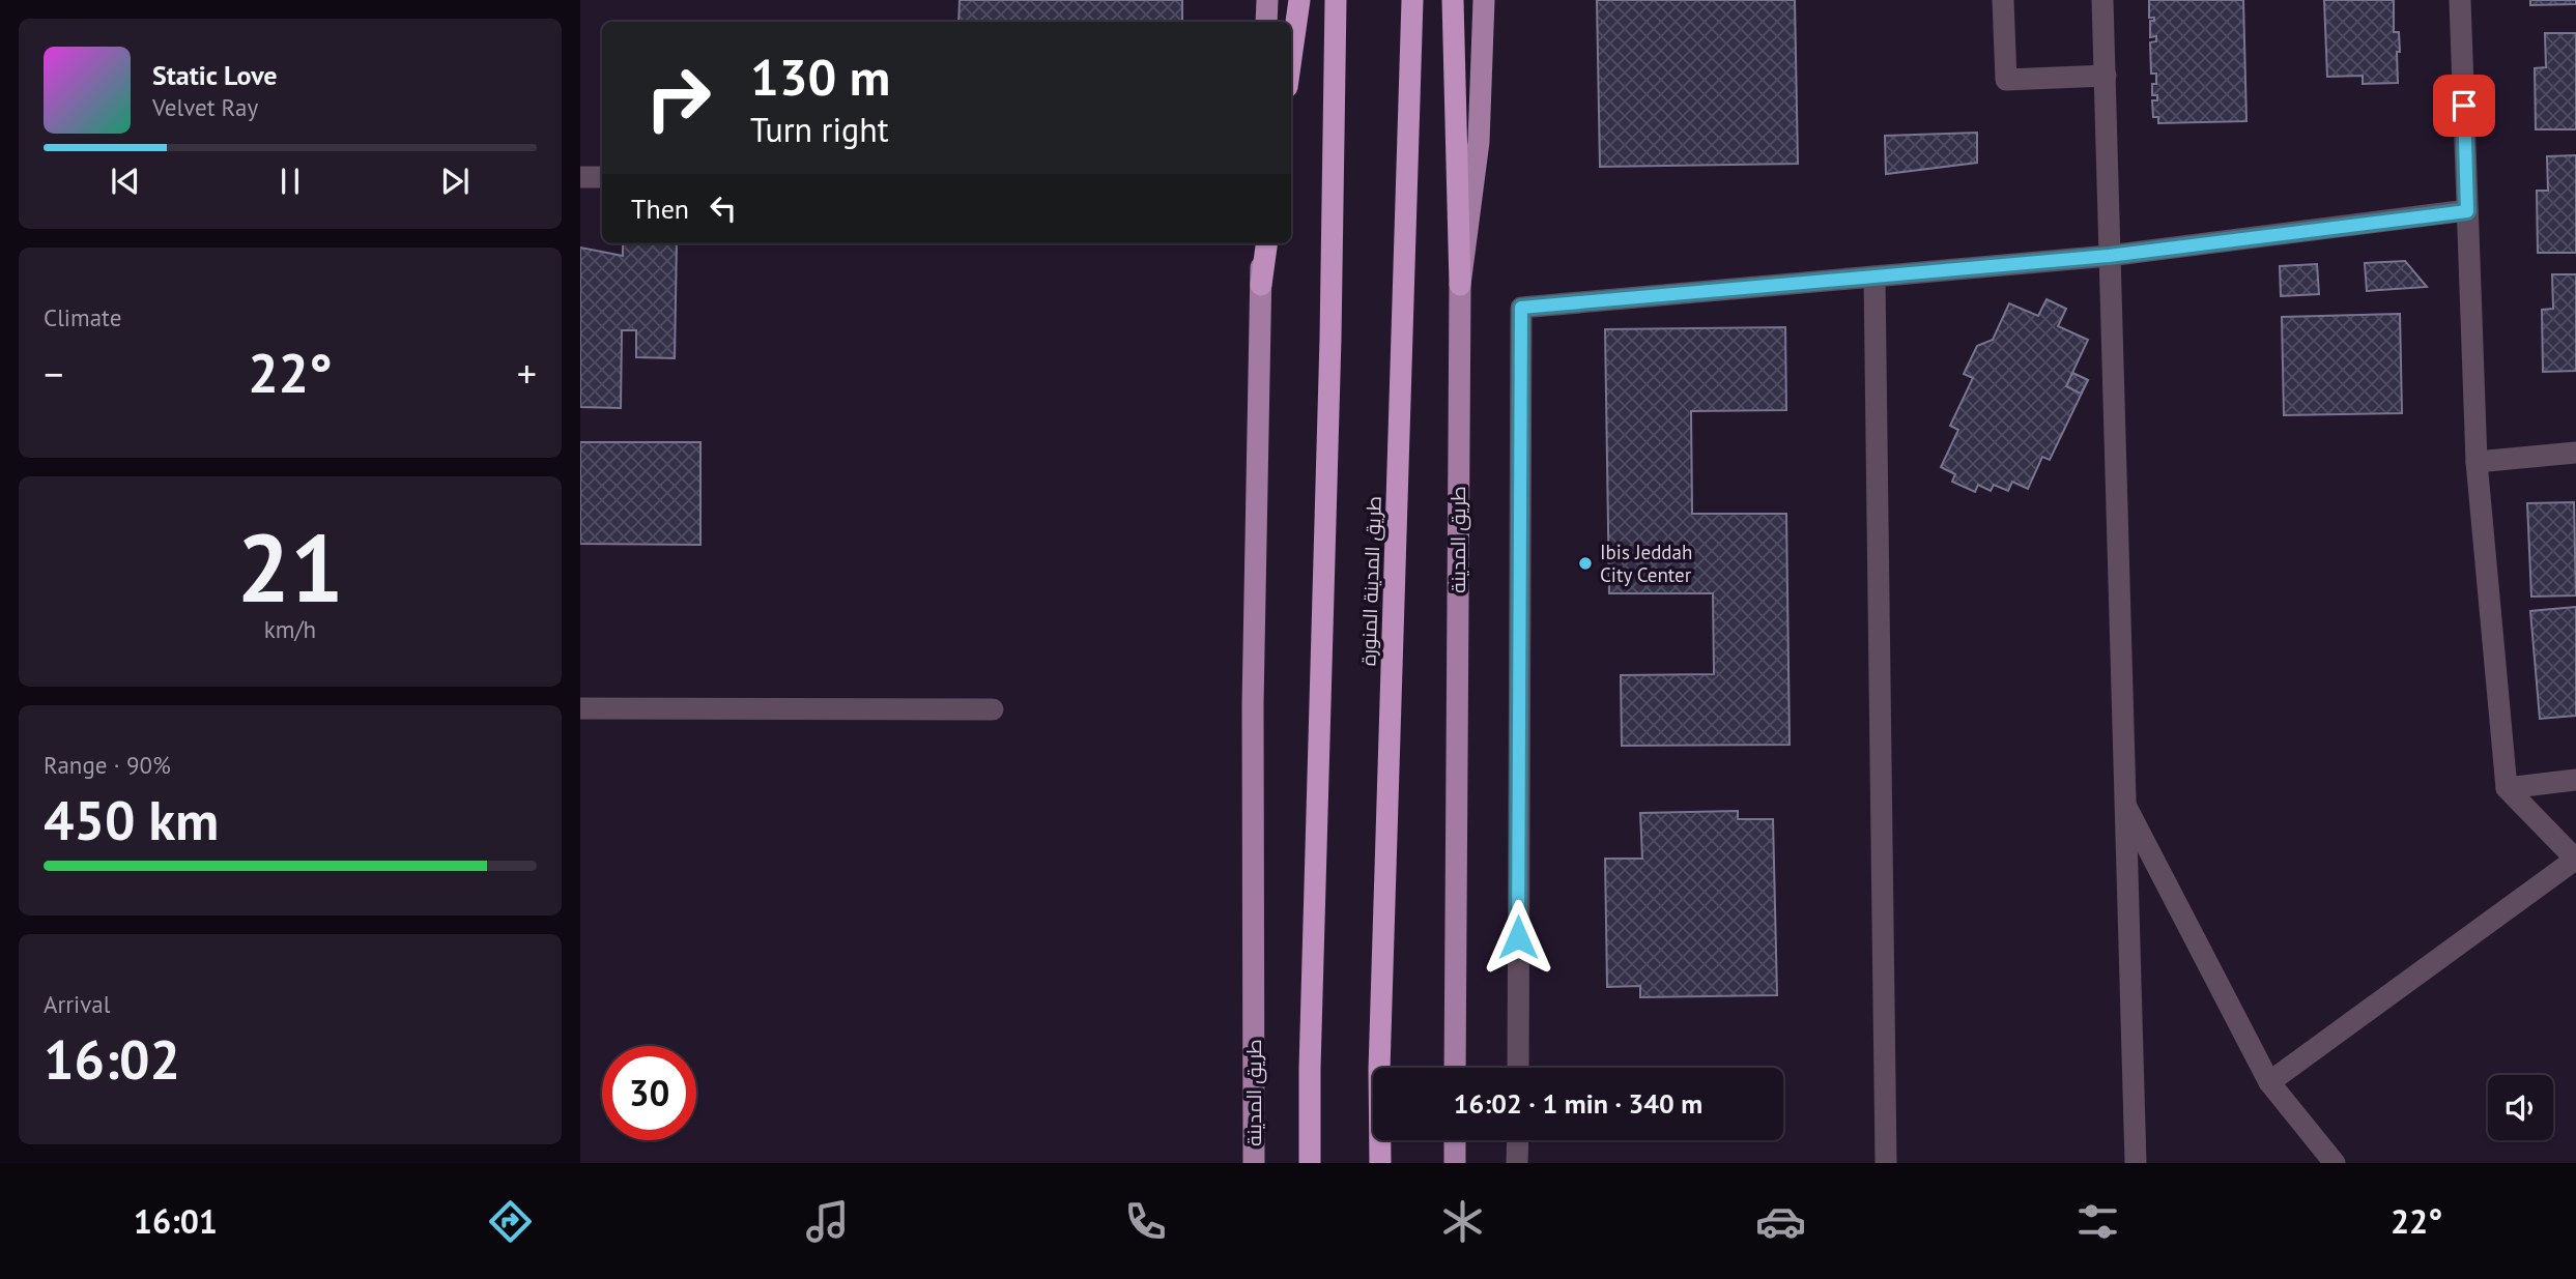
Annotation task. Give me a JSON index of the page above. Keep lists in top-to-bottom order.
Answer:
{
  "streets": {
    "highway": ["طريق المدينة المنورة"],
    "main road": ["طريق المدينة"]
  },
  "places": ["Ibis Jeddah City Center"],
  "page": {
    "turn": ["130 m", "Turn right"],
    "song": ["Static Love", "Velvet Ray"],
    "then": "Then",
    "tile": [
      "Climate",
      ["21", "km/h"],
      ["Range · 90%", "450 km"],
      ["Arrival", "16:02"]
    ],
    "heat": ["−", "22°", "+"],
    "limit": "30",
    "trip": "16:02 · 1 min · 340 m",
    "tabs": ["16:01", "22°"]
  }
}
